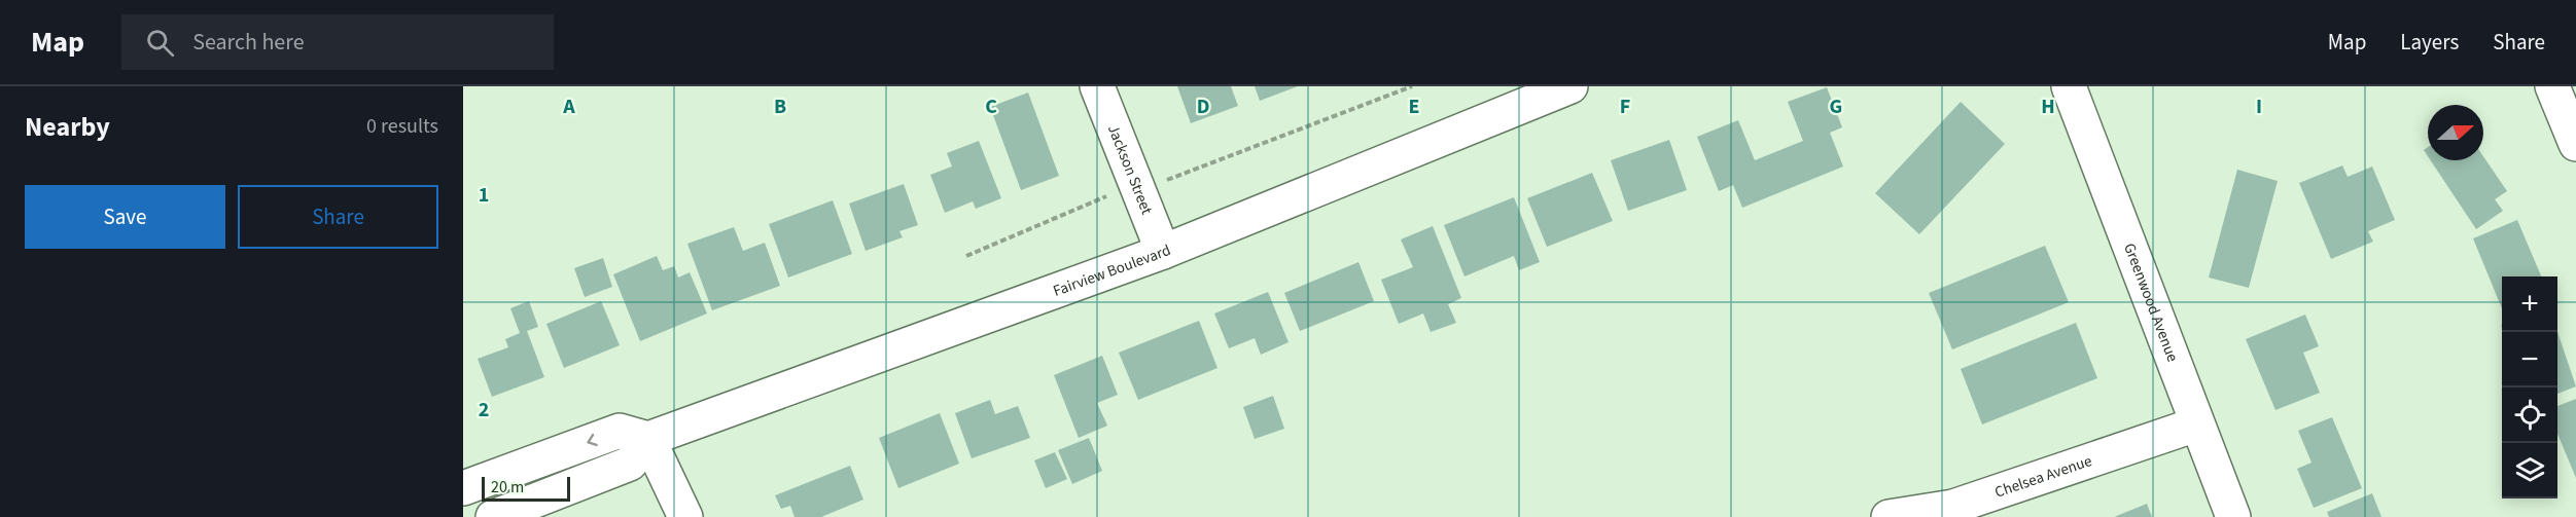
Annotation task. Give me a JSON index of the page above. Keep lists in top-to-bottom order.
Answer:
{
  "streets": {
    "street": [
      "Jackson Street",
      "Fairview Boulevard",
      "Greenwood Avenue",
      "Chelsea Avenue"
    ]
  },
  "crossings": [
    ["Jackson Street", "Fairview Boulevard"],
    ["Greenwood Avenue", "Chelsea Avenue"]
  ],
  "scale_bar": "20 m",
  "north": "right",
  "page": {
    "header": "Map",
    "search": "Search here",
    "nav": ["Map", "Layers", "Share"],
    "heading": ["Nearby", "0 results"],
    "buttons": ["Save", "Share"],
    "map_buttons": ["+", "−"],
    "scale": "20 m"
  },
  "grid": {
    "columns": [
      "A",
      "B",
      "C",
      "D",
      "E",
      "F",
      "G",
      "H",
      "I"
    ],
    "rows": ["1", "2"]
  }
}
